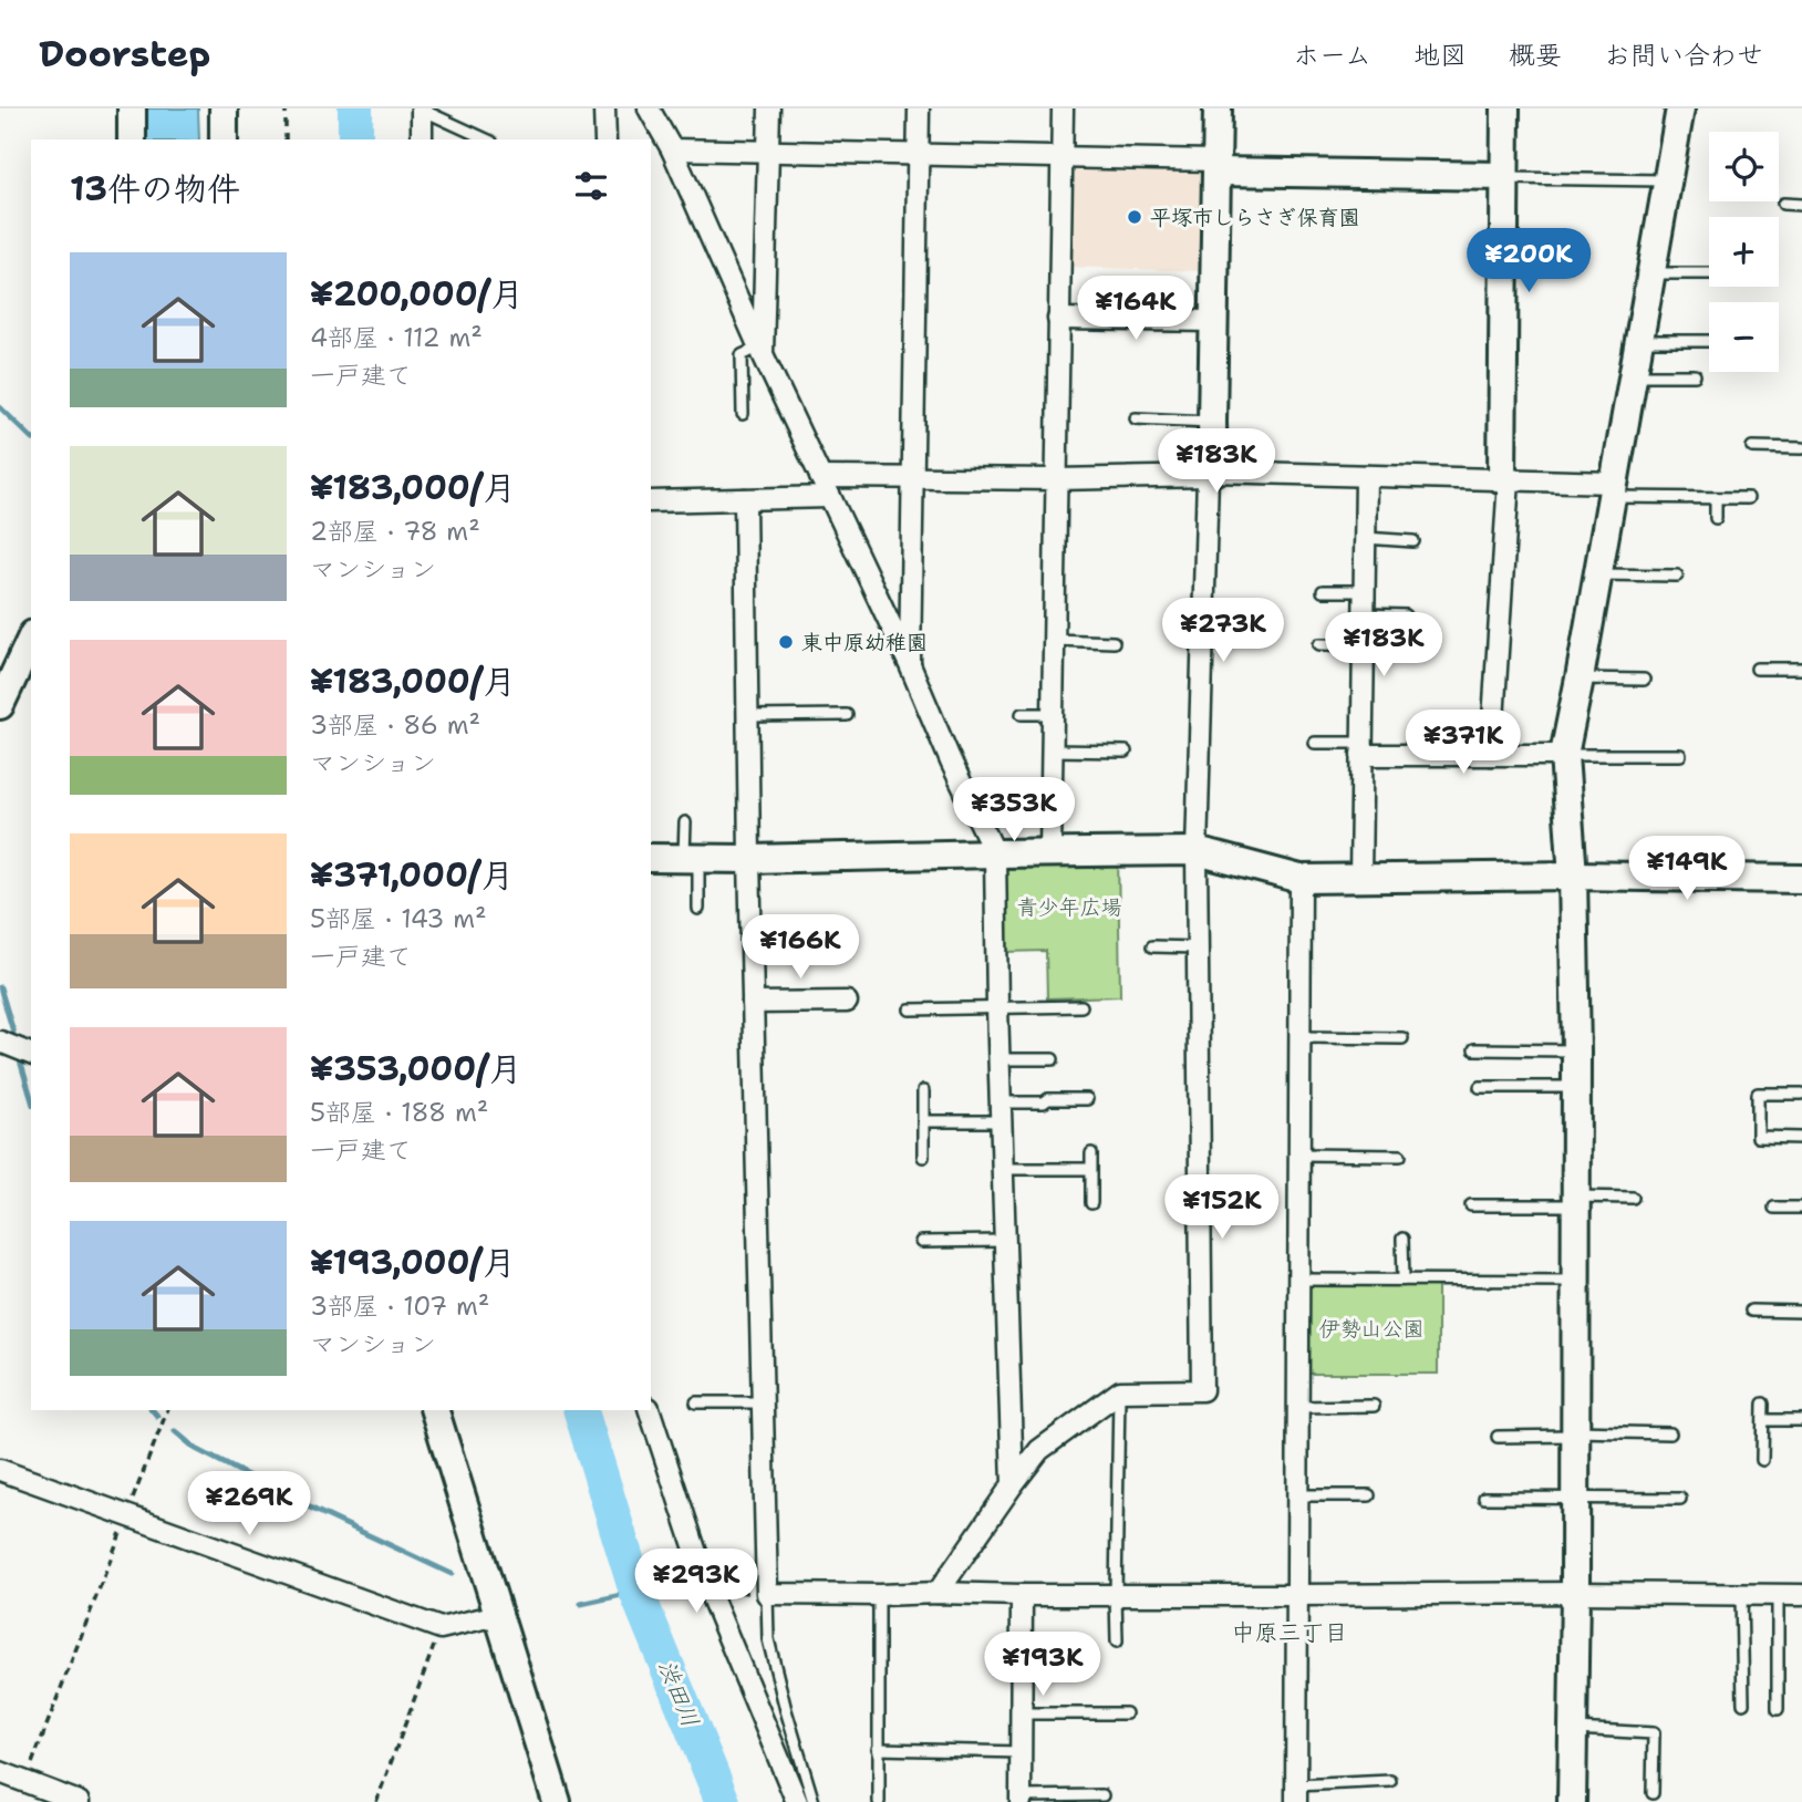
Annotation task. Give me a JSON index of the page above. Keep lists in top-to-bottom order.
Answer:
{
  "districts": ["中原三丁目"],
  "water": ["渋田川"],
  "parks": ["青少年広場", "伊勢山公園"],
  "places": ["平塚市しらさぎ保育園", "東中原幼稚園"],
  "page": {
    "header": "Doorstep",
    "nav": [
      "ホーム",
      "地図",
      "概要",
      "お問い合わせ"
    ],
    "map_buttons": ["+", "−"],
    "heading": "13件の物件",
    "price": [
      "¥200K",
      "¥164K",
      "¥183K",
      "¥273K",
      "¥183K",
      "¥371K",
      "¥353K",
      "¥149K",
      "¥166K",
      "¥152K",
      "¥269K",
      "¥293K",
      "¥193K"
    ],
    "list": [
      {
        "name": "¥200,000/月",
        "note": "4部屋 · 112 m² · 一戸建て"
      },
      {
        "name": "¥183,000/月",
        "note": "2部屋 · 78 m² · マンション"
      },
      {
        "name": "¥183,000/月",
        "note": "3部屋 · 86 m² · マンション"
      },
      {
        "name": "¥371,000/月",
        "note": "5部屋 · 143 m² · 一戸建て"
      },
      {
        "name": "¥353,000/月",
        "note": "5部屋 · 188 m² · 一戸建て"
      },
      {
        "name": "¥193,000/月",
        "note": "3部屋 · 107 m² · マンション"
      }
    ]
  }
}
